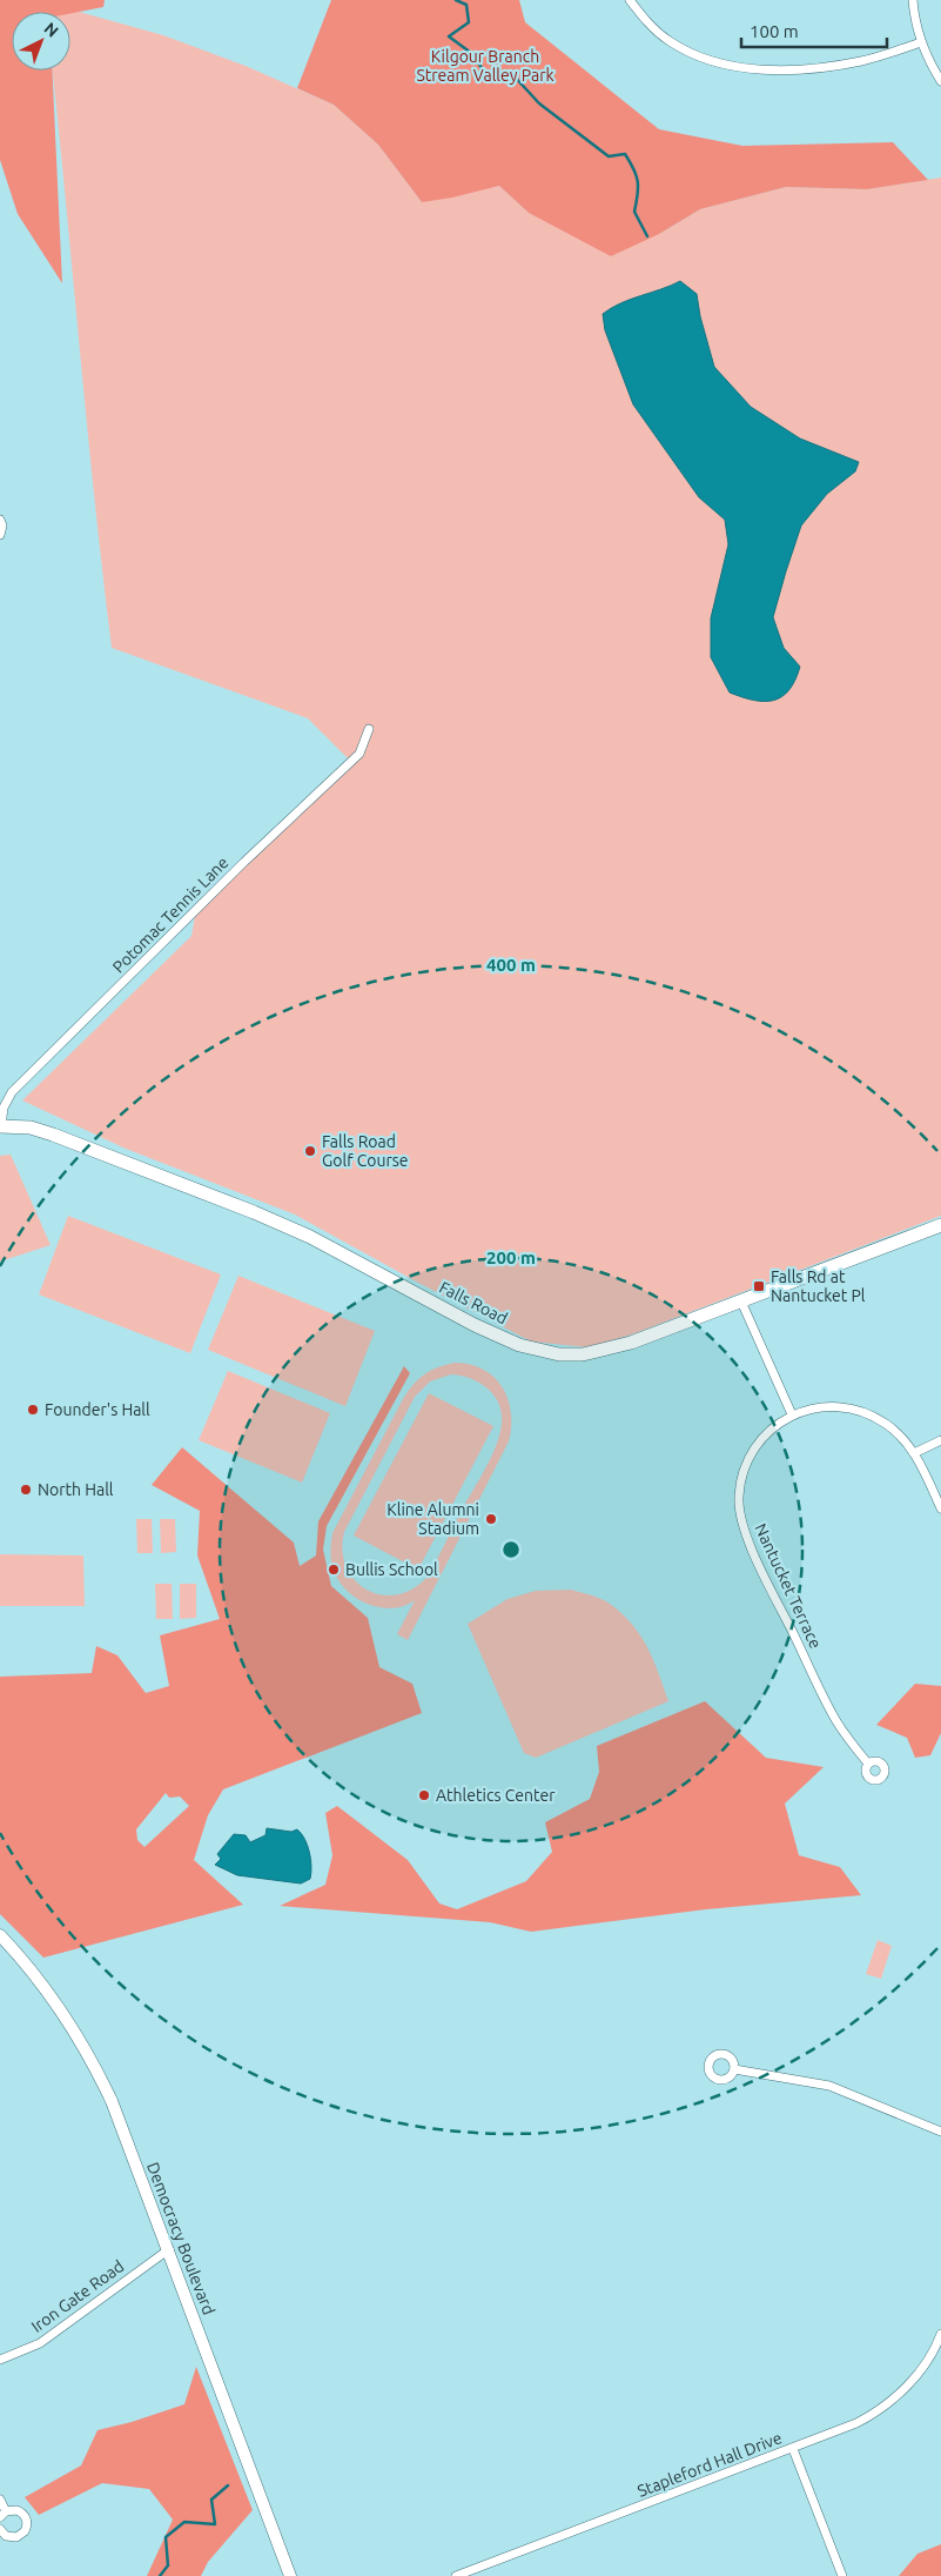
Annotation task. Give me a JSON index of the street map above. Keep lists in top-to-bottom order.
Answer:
{
  "streets": {
    "main road": ["Falls Road", "Democracy Boulevard"],
    "street": [
      "Potomac Tennis Lane",
      "Nantucket Terrace",
      "Iron Gate Road",
      "Stapleford Hall Drive"
    ]
  },
  "crossings": [
    ["Potomac Tennis Lane", "Falls Road"],
    ["Democracy Boulevard", "Iron Gate Road"]
  ],
  "parks": ["Kilgour Branch Stream Valley Park"],
  "places": {
    "other": [
      "Falls Road Golf Course",
      "Founder's Hall",
      "North Hall",
      "Kline Alumni Stadium",
      "Bullis School",
      "Athletics Center"
    ],
    "transit": ["Falls Rd at Nantucket Pl"]
  },
  "scale_bar": "100 m",
  "north": "top right",
  "rings": ["400 m", "200 m"]
}
